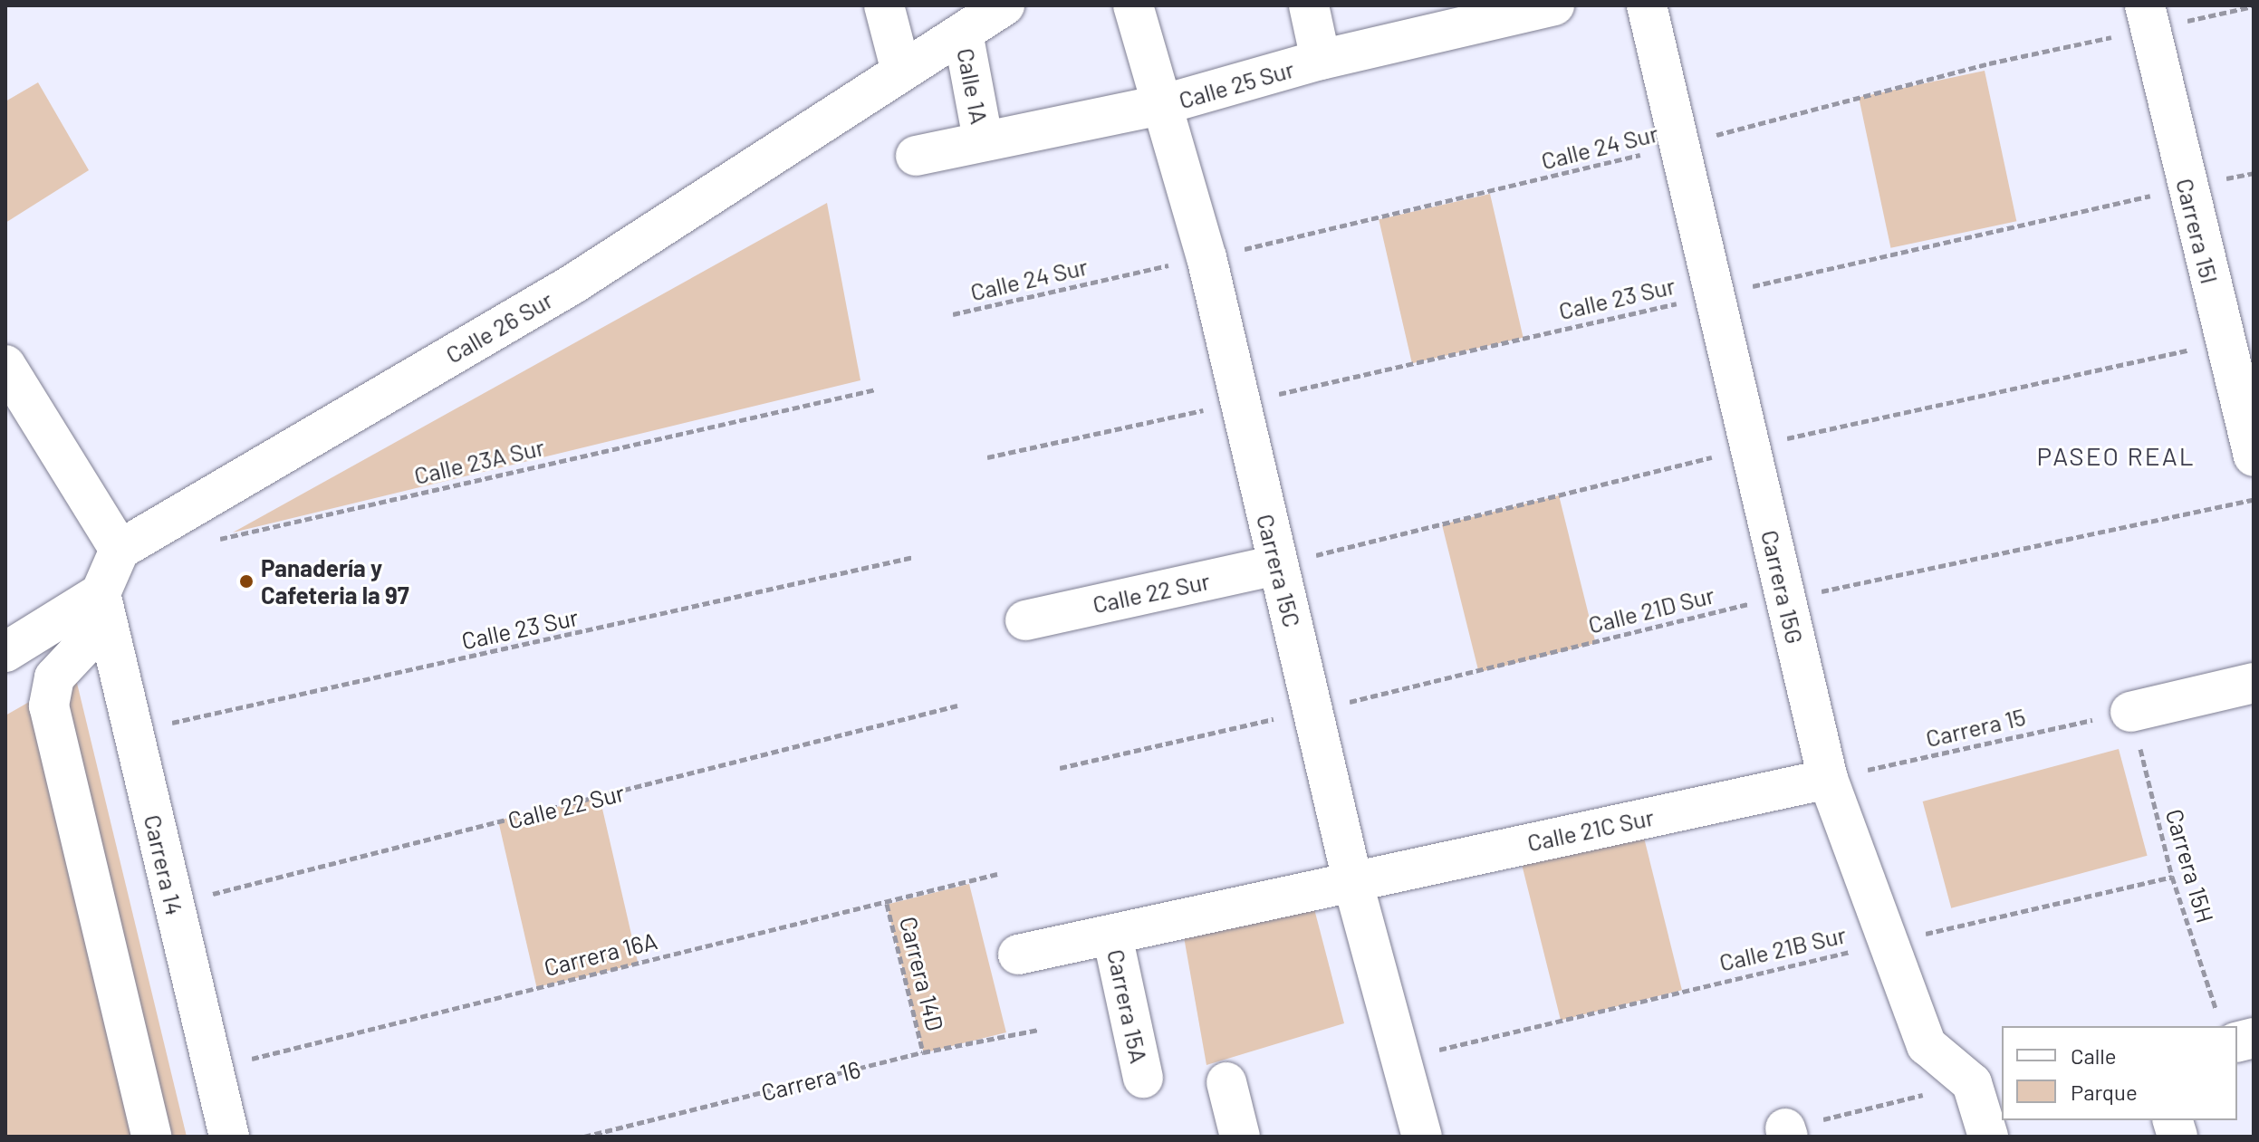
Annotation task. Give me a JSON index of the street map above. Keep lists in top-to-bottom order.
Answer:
{
  "streets": {
    "street": [
      "Calle 25 Sur",
      "Calle 1A",
      "Carrera 15I",
      "Calle 26 Sur",
      "Carrera 15C",
      "Carrera 15G",
      "Calle 22 Sur",
      "Calle 21C Sur",
      "Carrera 14",
      "Carrera 15A"
    ],
    "path": [
      "Calle 24 Sur",
      "Calle 23 Sur",
      "Calle 23A Sur",
      "Calle 21D Sur",
      "Carrera 15",
      "Carrera 15H",
      "Calle 21B Sur",
      "Carrera 16A",
      "Carrera 14D",
      "Carrera 16"
    ]
  },
  "crossings": [
    ["Calle 25 Sur", "Calle 1A"],
    ["Calle 25 Sur", "Carrera 15C"],
    ["Calle 1A", "Calle 26 Sur"],
    ["Calle 24 Sur", "Carrera 15I"],
    ["Calle 24 Sur", "Carrera 15C"],
    ["Calle 24 Sur", "Carrera 15G"],
    ["Carrera 15I", "Calle 23 Sur"],
    ["Calle 23 Sur", "Carrera 15C"],
    ["Calle 23 Sur", "Carrera 15G"],
    ["Calle 23 Sur", "Carrera 14"],
    ["Carrera 15C", "Calle 22 Sur"],
    ["Carrera 15C", "Calle 21D Sur"],
    ["Carrera 15C", "Calle 21C Sur"],
    ["Carrera 15C", "Calle 21B Sur"],
    ["Carrera 15G", "Calle 21D Sur"],
    ["Carrera 15G", "Carrera 15"],
    ["Carrera 15G", "Calle 21C Sur"],
    ["Carrera 15G", "Calle 21B Sur"],
    ["Calle 22 Sur", "Carrera 14"],
    ["Carrera 15", "Calle 21C Sur"],
    ["Carrera 15", "Carrera 15H"],
    ["Carrera 14", "Carrera 16A"],
    ["Carrera 15H", "Calle 21B Sur"],
    ["Carrera 16A", "Carrera 14D"],
    ["Carrera 14D", "Carrera 16"]
  ],
  "districts": ["PASEO REAL"],
  "places": ["Panadería y Cafeteria la 97"],
  "legend": ["Calle", "Parque"]
}
